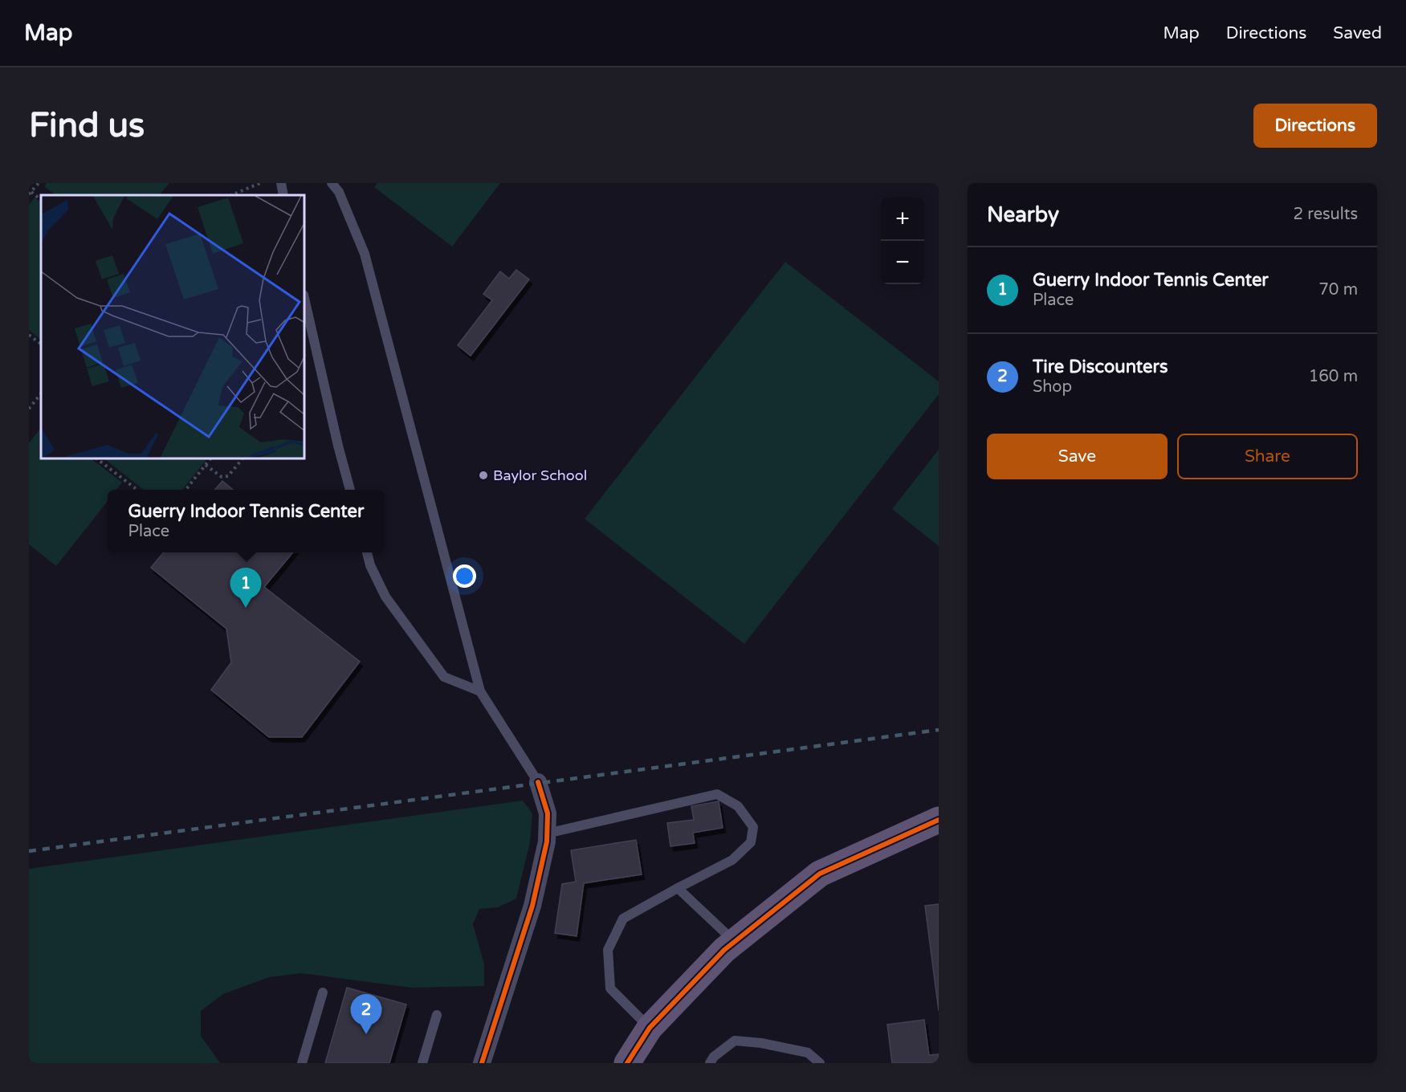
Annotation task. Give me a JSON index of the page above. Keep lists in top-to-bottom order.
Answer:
{
  "places": ["Baylor School"],
  "page": {
    "header": "Map",
    "nav": ["Map", "Directions", "Saved"],
    "buttons": [
      "Directions",
      ["Save", "Share"]
    ],
    "title": "Find us",
    "heading": ["Nearby", "2 results"],
    "map_buttons": ["+", "−"],
    "list": [
      {
        "mark": "1",
        "name": "Guerry Indoor Tennis Center",
        "note": "Place",
        "value": "70 m"
      },
      {
        "mark": "2",
        "name": "Tire Discounters",
        "note": "Shop",
        "value": "160 m"
      }
    ],
    "popup": ["Guerry Indoor Tennis Center", "Place"],
    "pins": ["1", "2"]
  }
}
